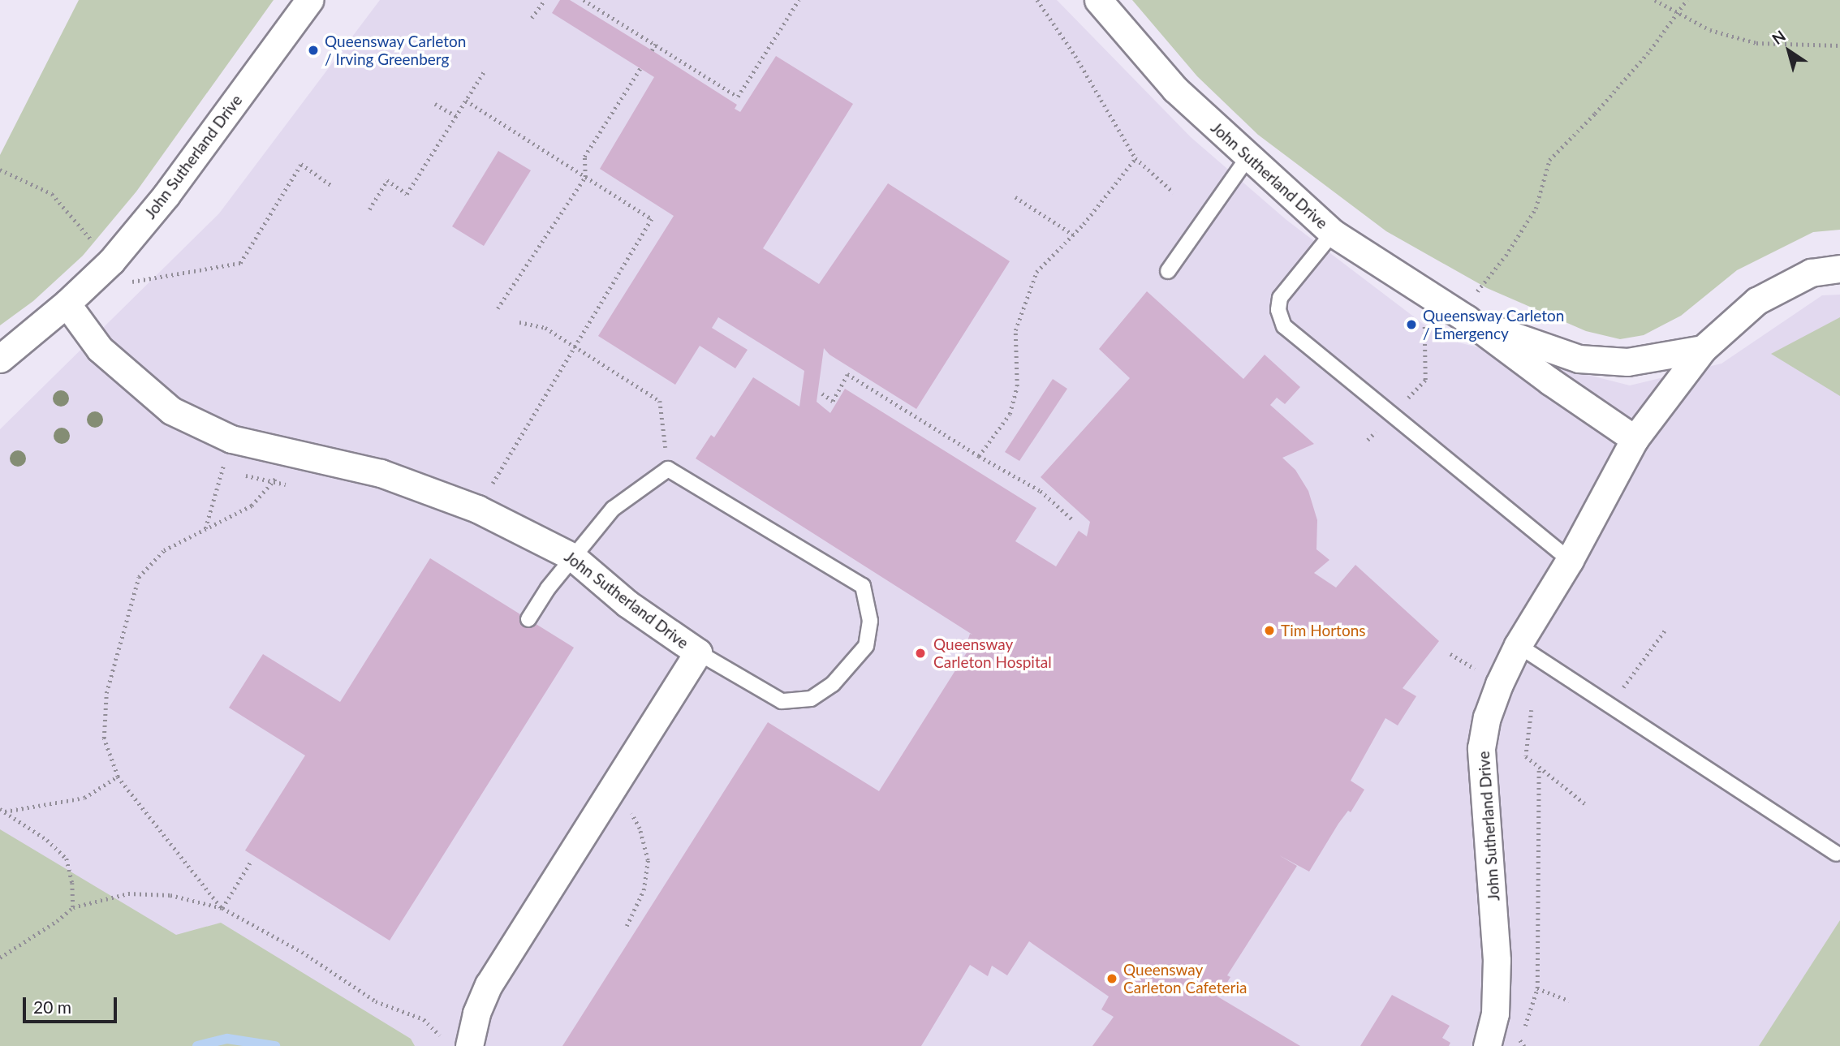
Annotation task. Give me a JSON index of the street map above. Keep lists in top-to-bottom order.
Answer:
{
  "streets": {
    "street": ["John Sutherland Drive"]
  },
  "places": [
    "Queensway Carleton / Irving Greenberg",
    "Queensway Carleton / Emergency",
    "Tim Hortons",
    "Queensway Carleton Hospital",
    "Queensway Carleton Cafeteria"
  ],
  "scale_bar": "20 m",
  "north": "top left"
}
